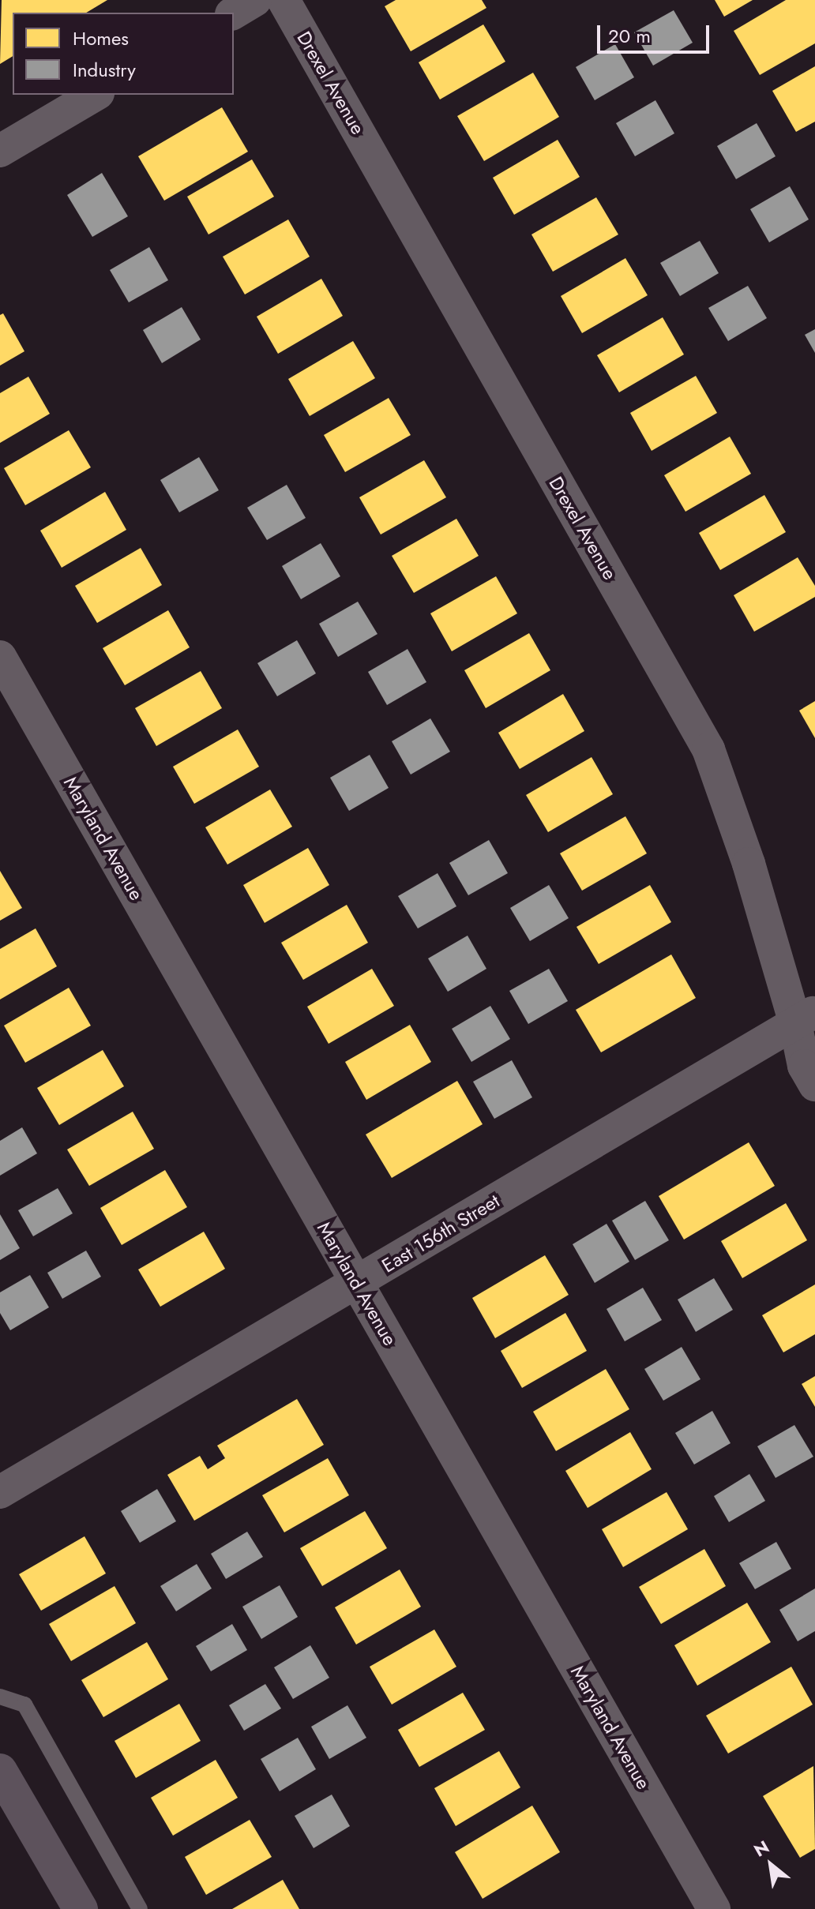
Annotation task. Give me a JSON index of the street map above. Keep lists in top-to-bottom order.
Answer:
{
  "streets": {
    "street": ["Drexel Avenue", "Maryland Avenue", "East 156th Street"]
  },
  "crossings": [
    ["Drexel Avenue", "East 156th Street"],
    ["Maryland Avenue", "East 156th Street"]
  ],
  "legend": ["Homes", "Industry"],
  "scale_bar": "20 m",
  "north": "top left"
}
